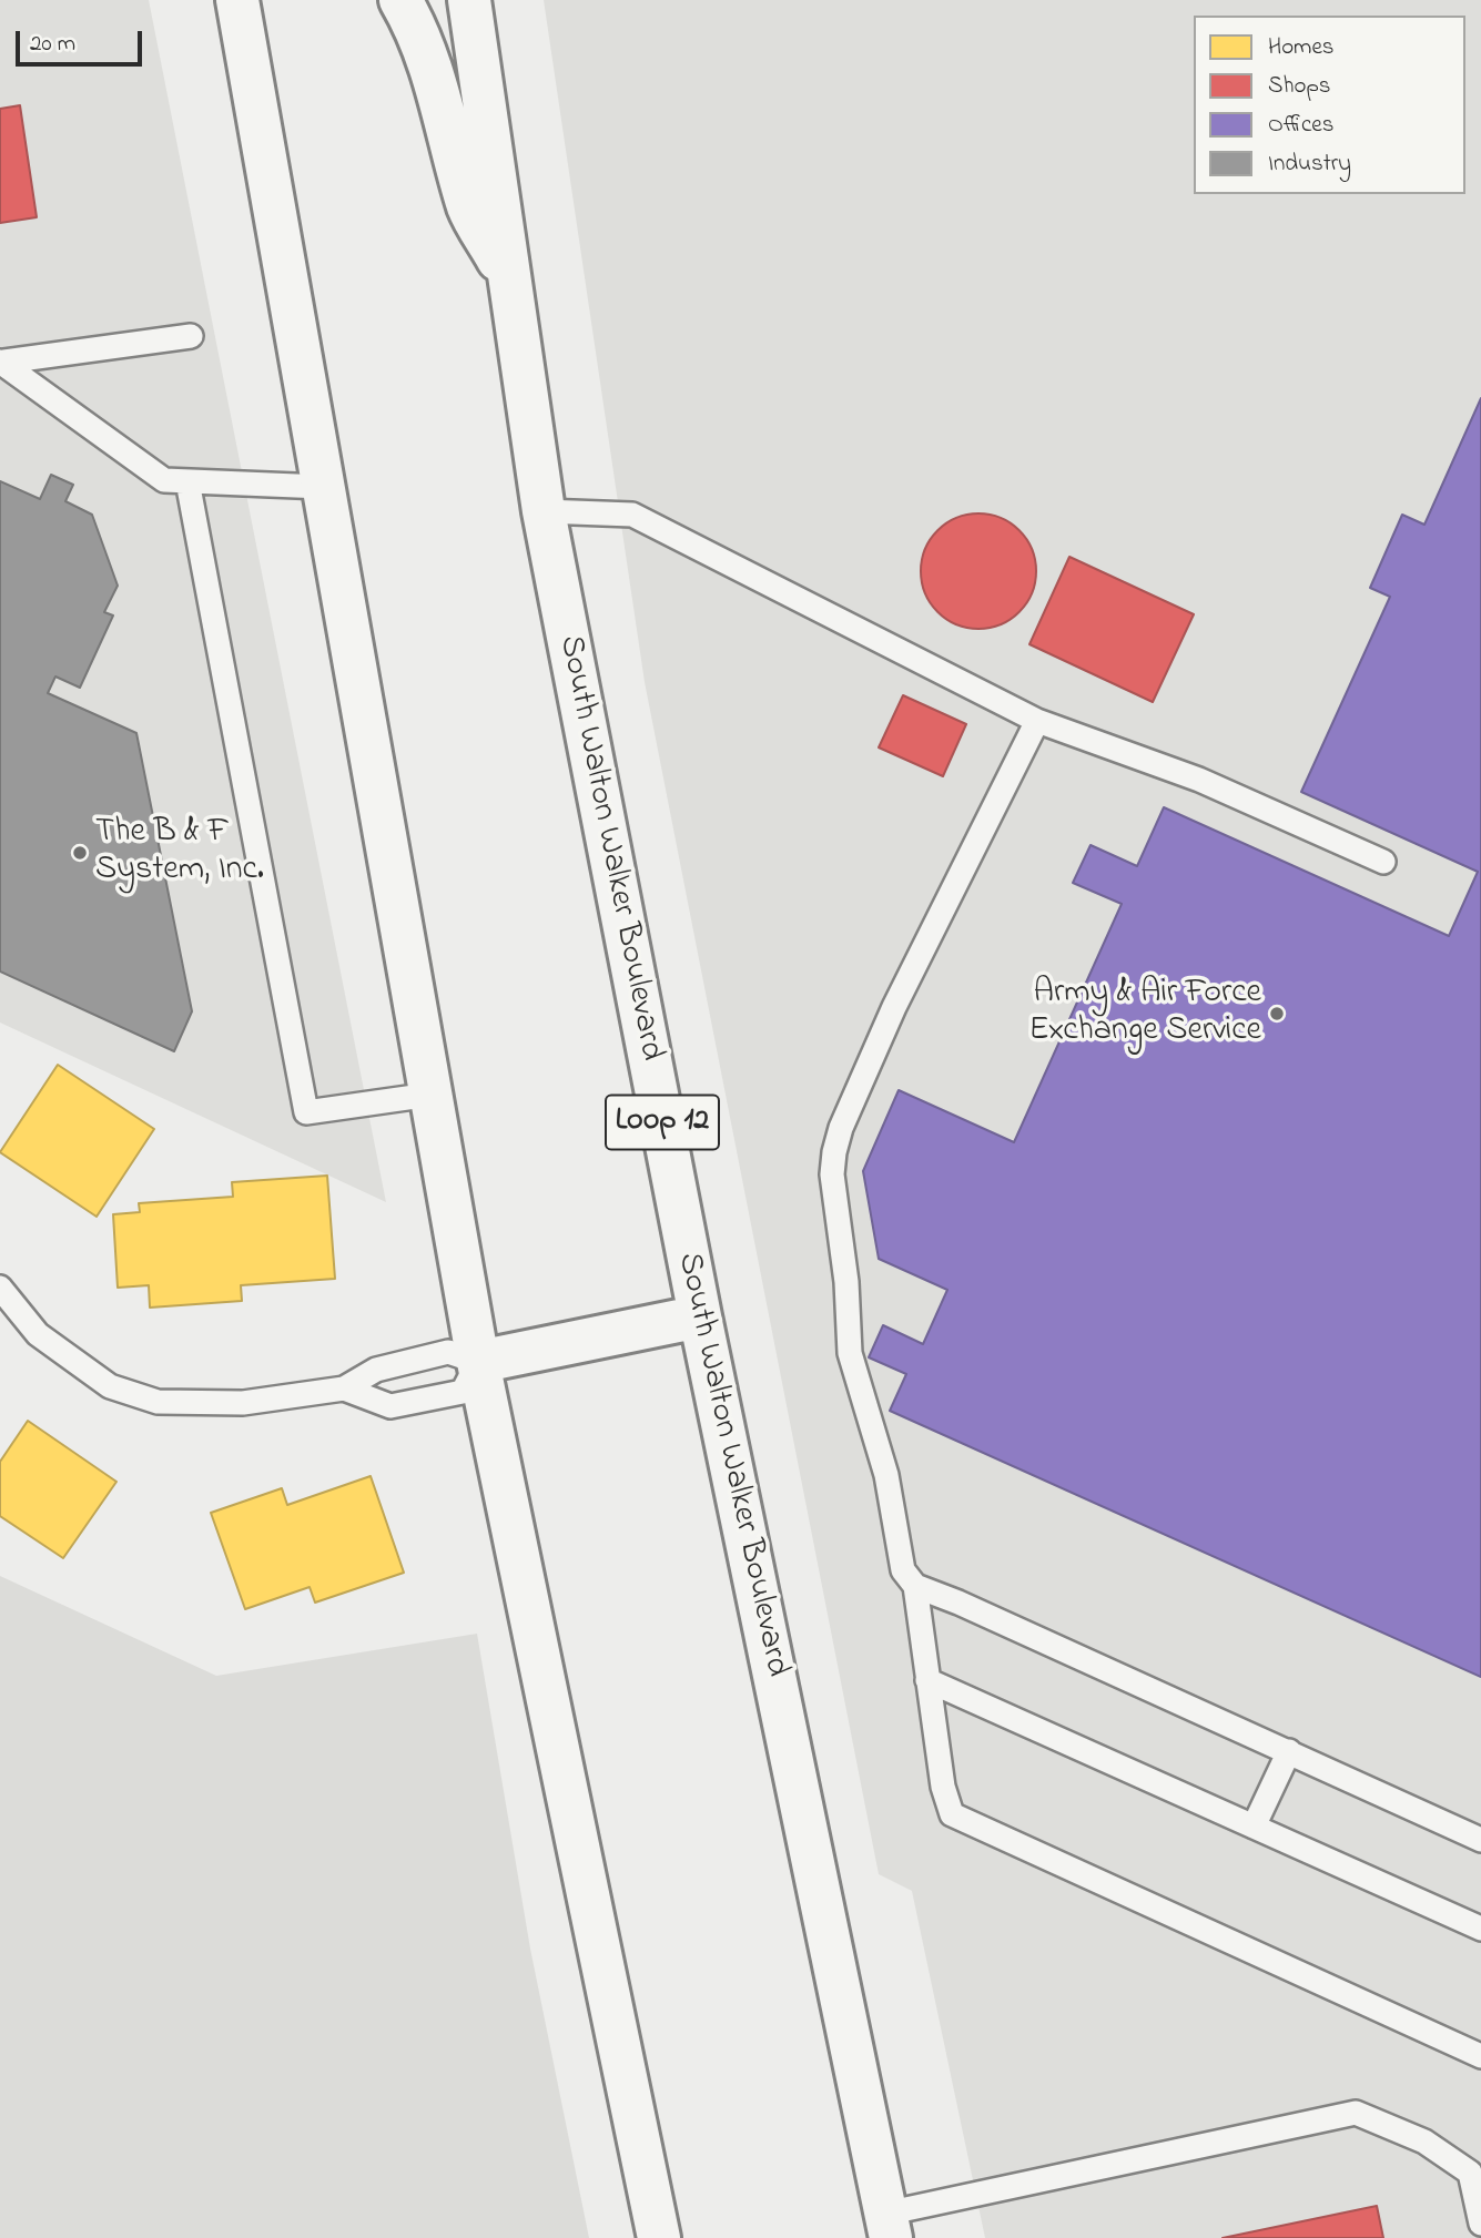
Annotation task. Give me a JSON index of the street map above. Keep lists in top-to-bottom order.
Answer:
{
  "streets": {
    "main road": ["South Walton Walker Boulevard", "Loop 12"]
  },
  "places": ["The B & F System, Inc.", "Army & Air Force Exchange Service"],
  "legend": [
    "Homes",
    "Shops",
    "Offices",
    "Industry"
  ],
  "scale_bar": "20 m"
}
